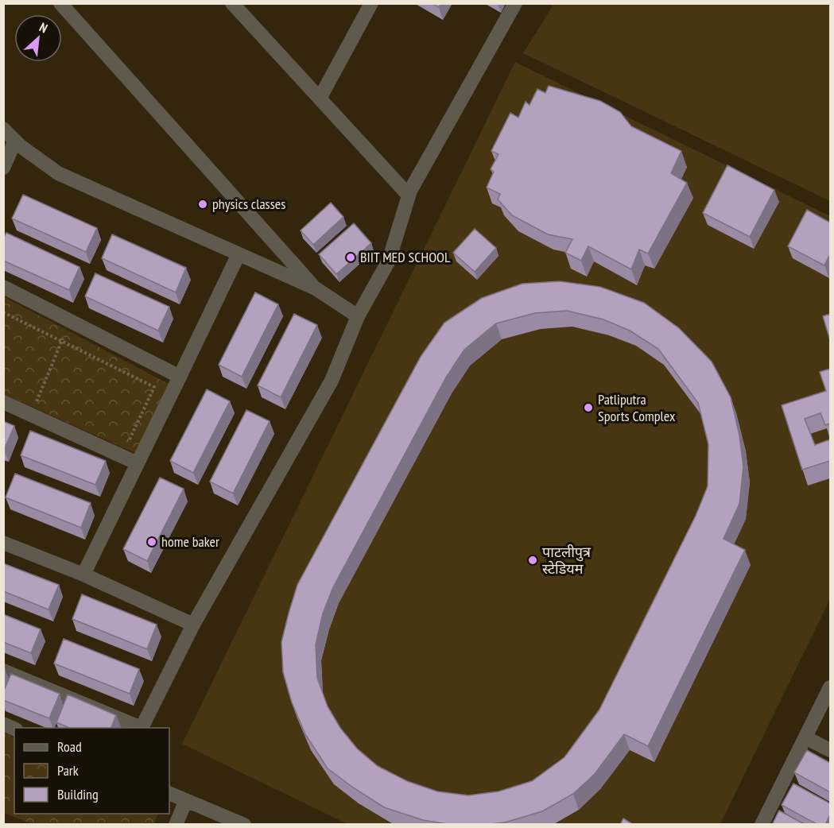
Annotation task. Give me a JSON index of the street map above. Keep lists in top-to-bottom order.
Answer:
{
  "places": [
    "physics classes",
    "BIIT MED SCHOOL",
    "Patliputra Sports Complex",
    "home baker",
    "पाटलीपुत्र स्टेडियम"
  ],
  "legend": ["Road", "Park", "Building"],
  "north": "top right"
}
